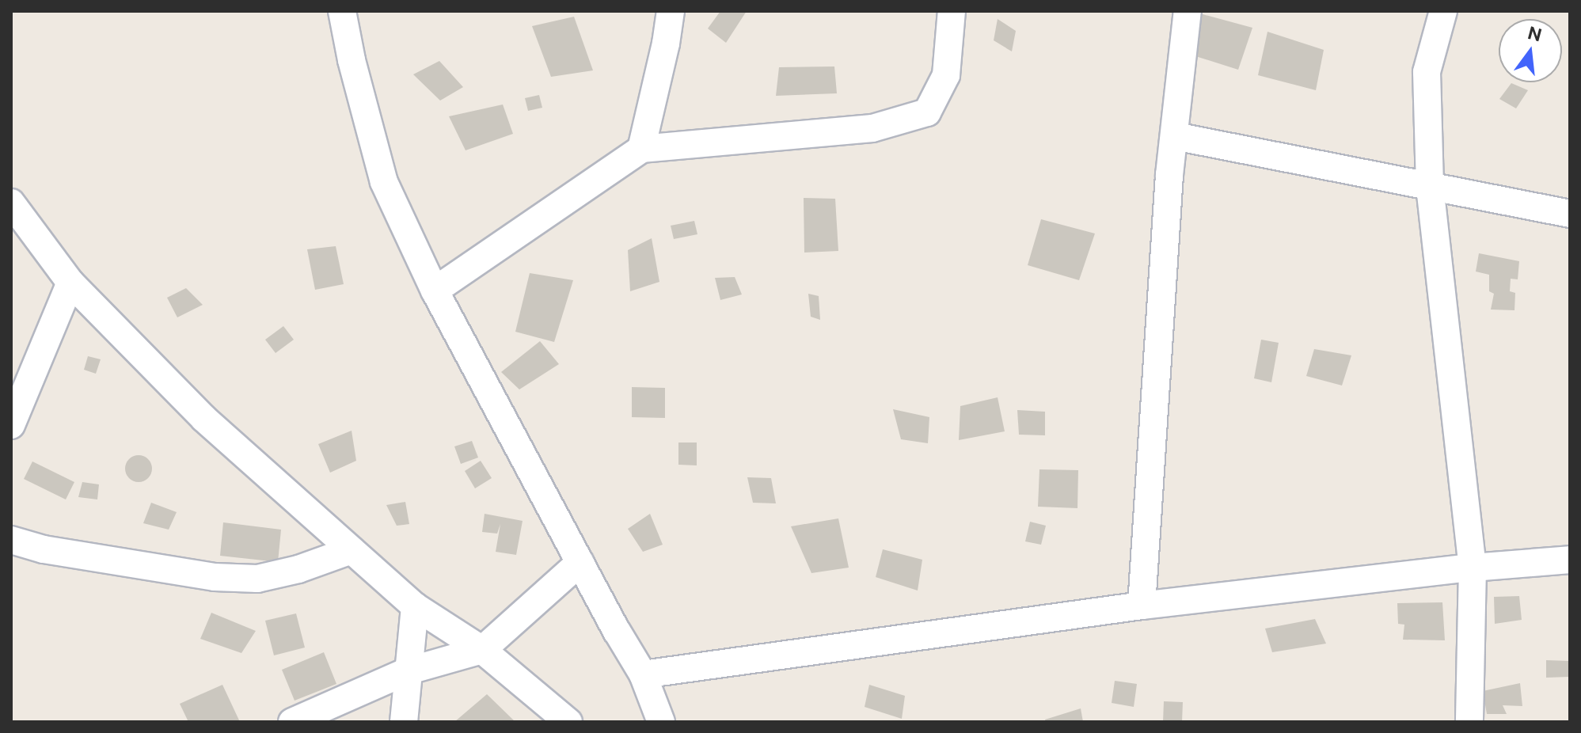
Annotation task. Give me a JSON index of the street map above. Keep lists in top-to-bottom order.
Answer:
{
  "north": "top"
}
